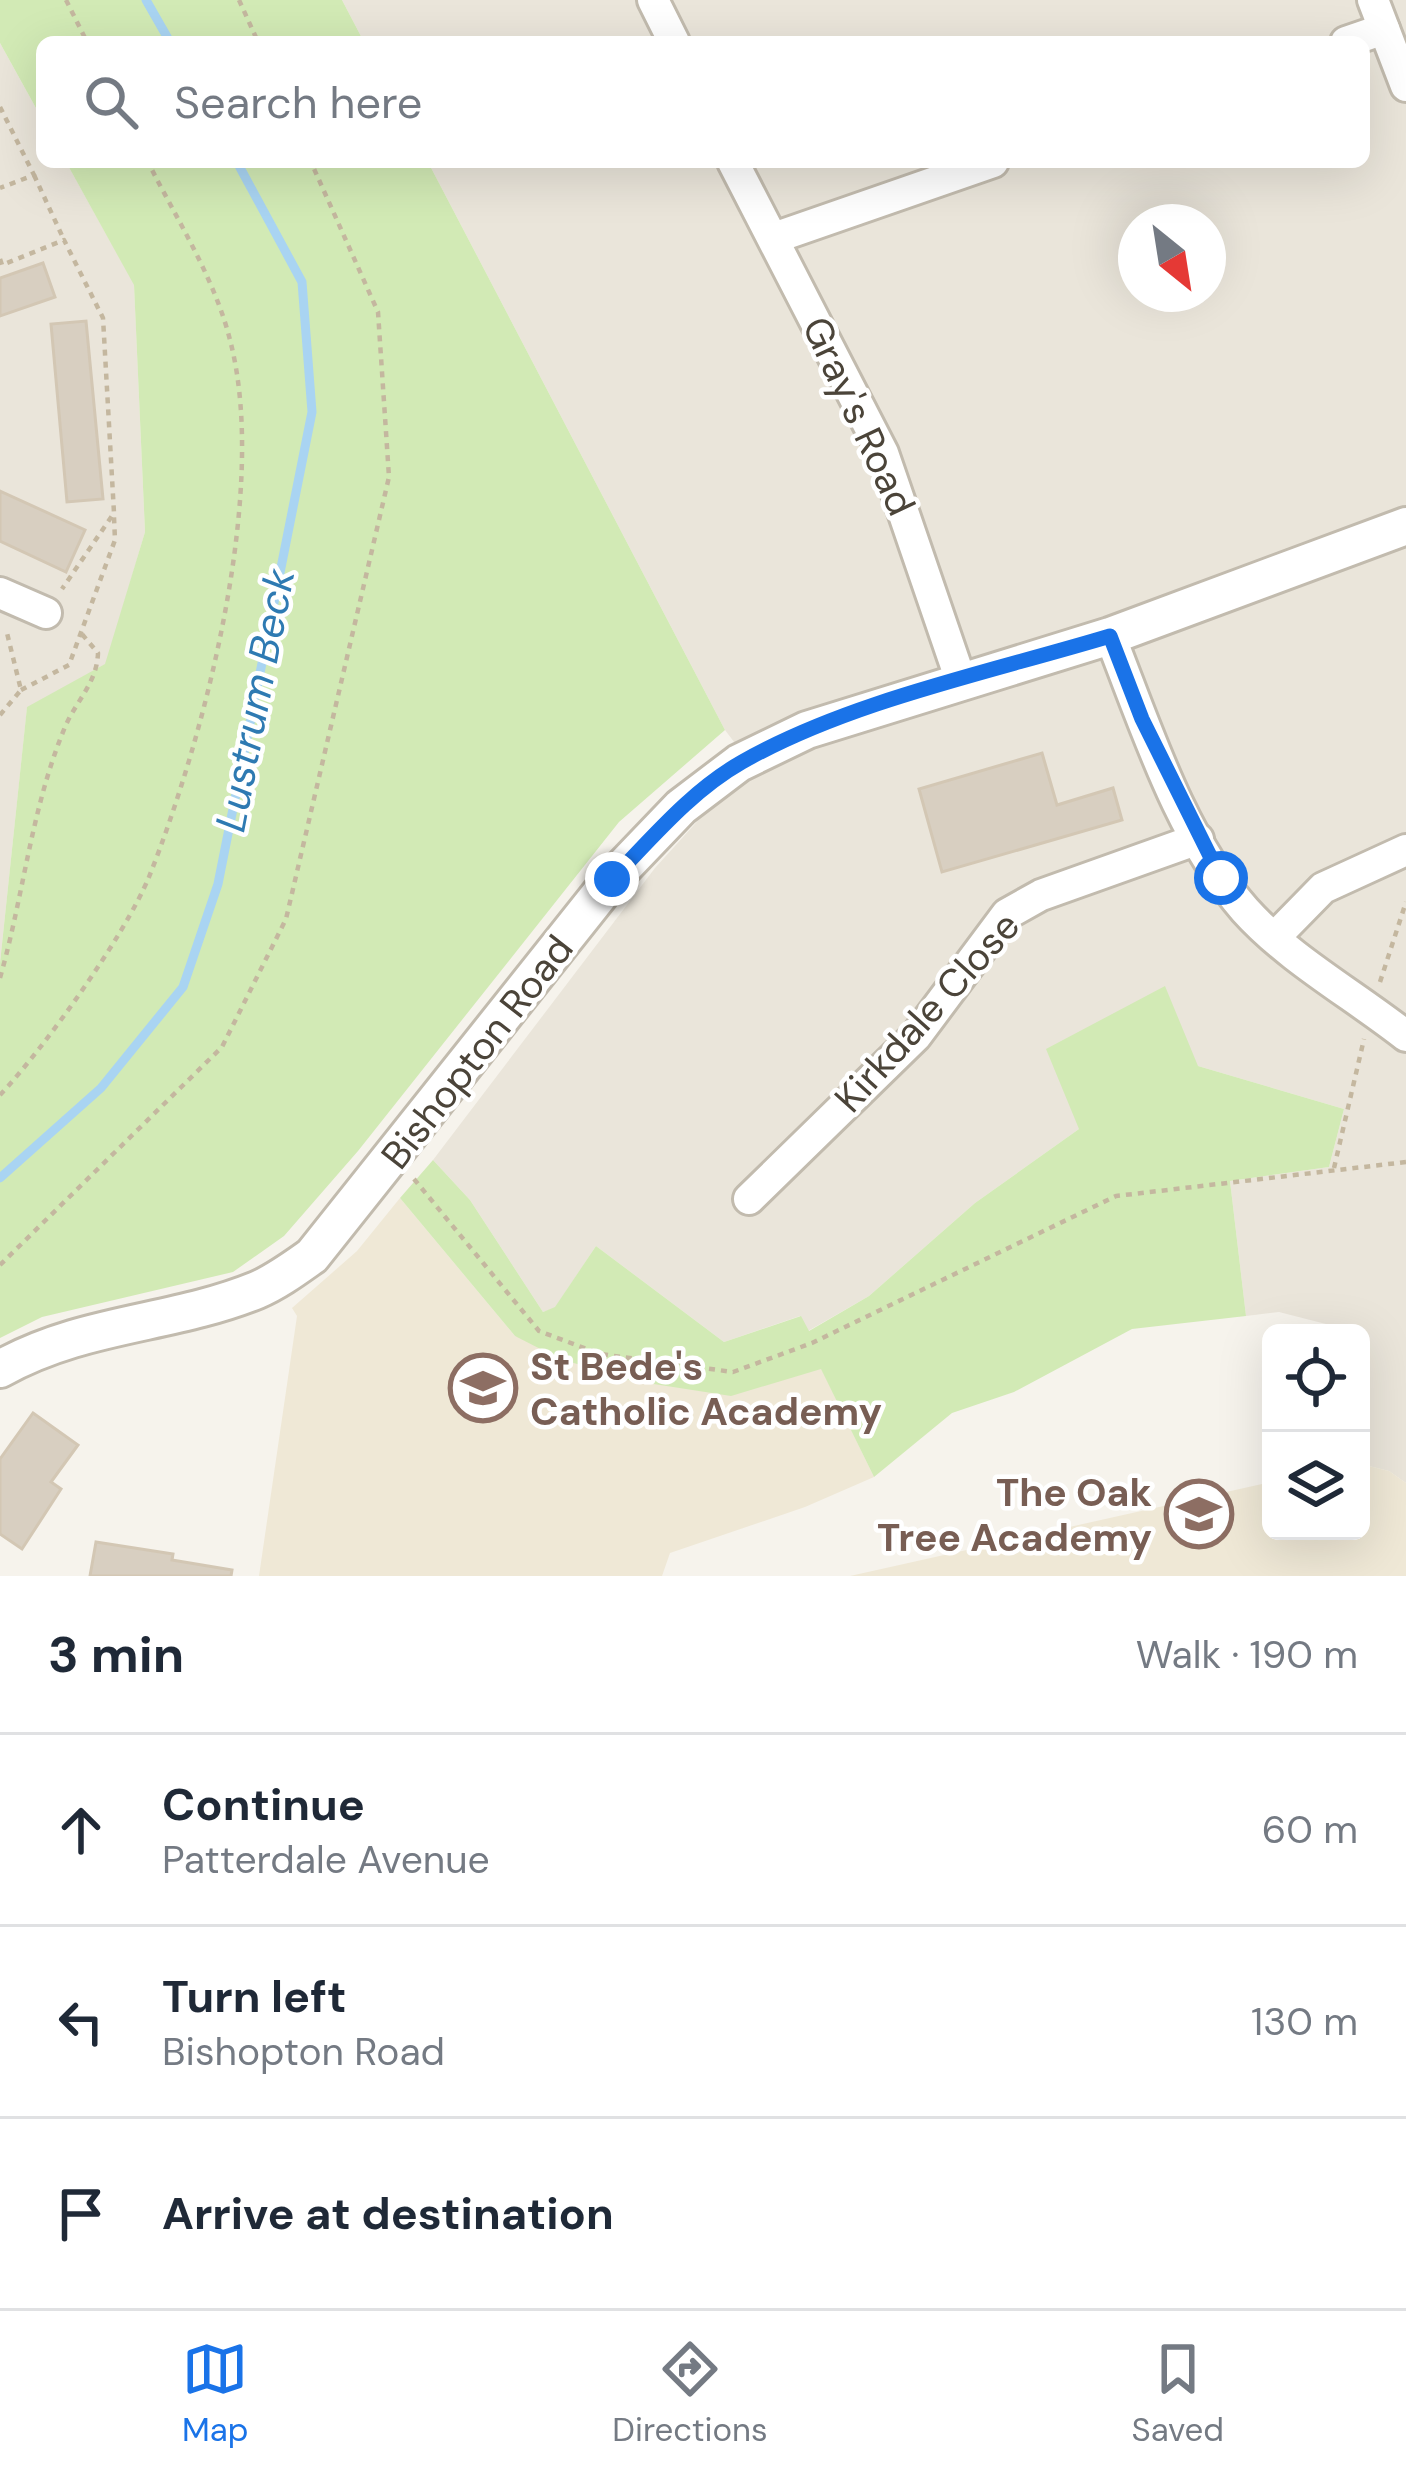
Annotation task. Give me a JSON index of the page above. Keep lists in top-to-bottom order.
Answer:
{
  "streets": {
    "street": ["Gray's Road", "Kirkdale Close", "Bishopton Road"]
  },
  "crossings": [
    ["Gray's Road", "Bishopton Road"]
  ],
  "water": ["Lustrum Beck"],
  "places": {
    "school or university": ["St Bede's Catholic Academy", "The Oak Tree Academy"]
  },
  "north": "bottom right",
  "page": {
    "search": "Search here",
    "heading": ["3 min", "Walk · 190 m"],
    "list": [
      ["Continue", "Patterdale Avenue", "60 m"],
      ["Turn left", "Bishopton Road", "130 m"],
      "Arrive at destination"
    ],
    "nav": ["Map", "Directions", "Saved"]
  }
}
